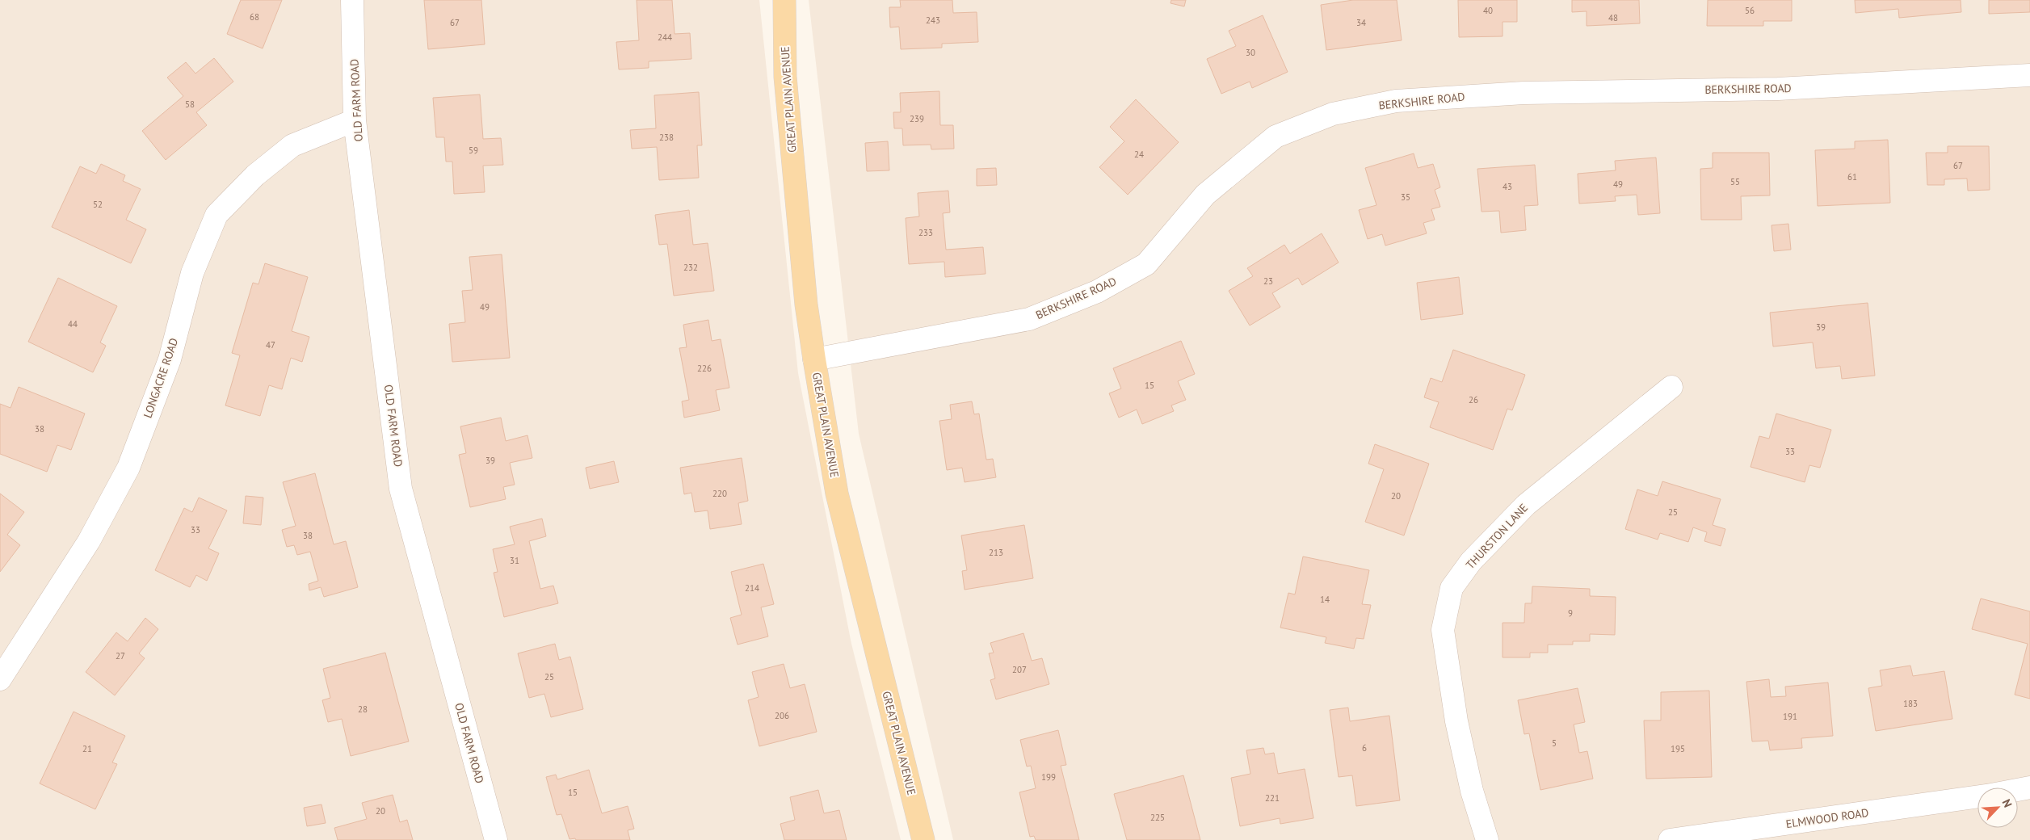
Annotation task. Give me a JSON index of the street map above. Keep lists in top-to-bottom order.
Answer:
{
  "streets": {
    "main road": ["GREAT PLAIN AVENUE"],
    "street": [
      "BERKSHIRE ROAD",
      "OLD FARM ROAD",
      "LONGACRE ROAD",
      "THURSTON LANE",
      "ELMWOOD ROAD"
    ]
  },
  "crossings": [
    ["BERKSHIRE ROAD", "GREAT PLAIN AVENUE"],
    ["OLD FARM ROAD", "LONGACRE ROAD"]
  ],
  "house_numbers": [
    "40",
    "56",
    "68",
    "48",
    "243",
    "67",
    "34",
    "244",
    "30",
    "58",
    "239",
    "238",
    "59",
    "24",
    "67",
    "61",
    "55",
    "49",
    "43",
    "35",
    "52",
    "233",
    "232",
    "23",
    "49",
    "44",
    "39",
    "47",
    "226",
    "15",
    "26",
    "38",
    "33",
    "39",
    "220",
    "20",
    "25",
    "33",
    "38",
    "213",
    "31",
    "214",
    "14",
    "9",
    "27",
    "207",
    "25",
    "183",
    "28",
    "206",
    "191",
    "5",
    "6",
    "21",
    "195",
    "199",
    "15",
    "221",
    "20",
    "225"
  ],
  "north": "top right"
}
